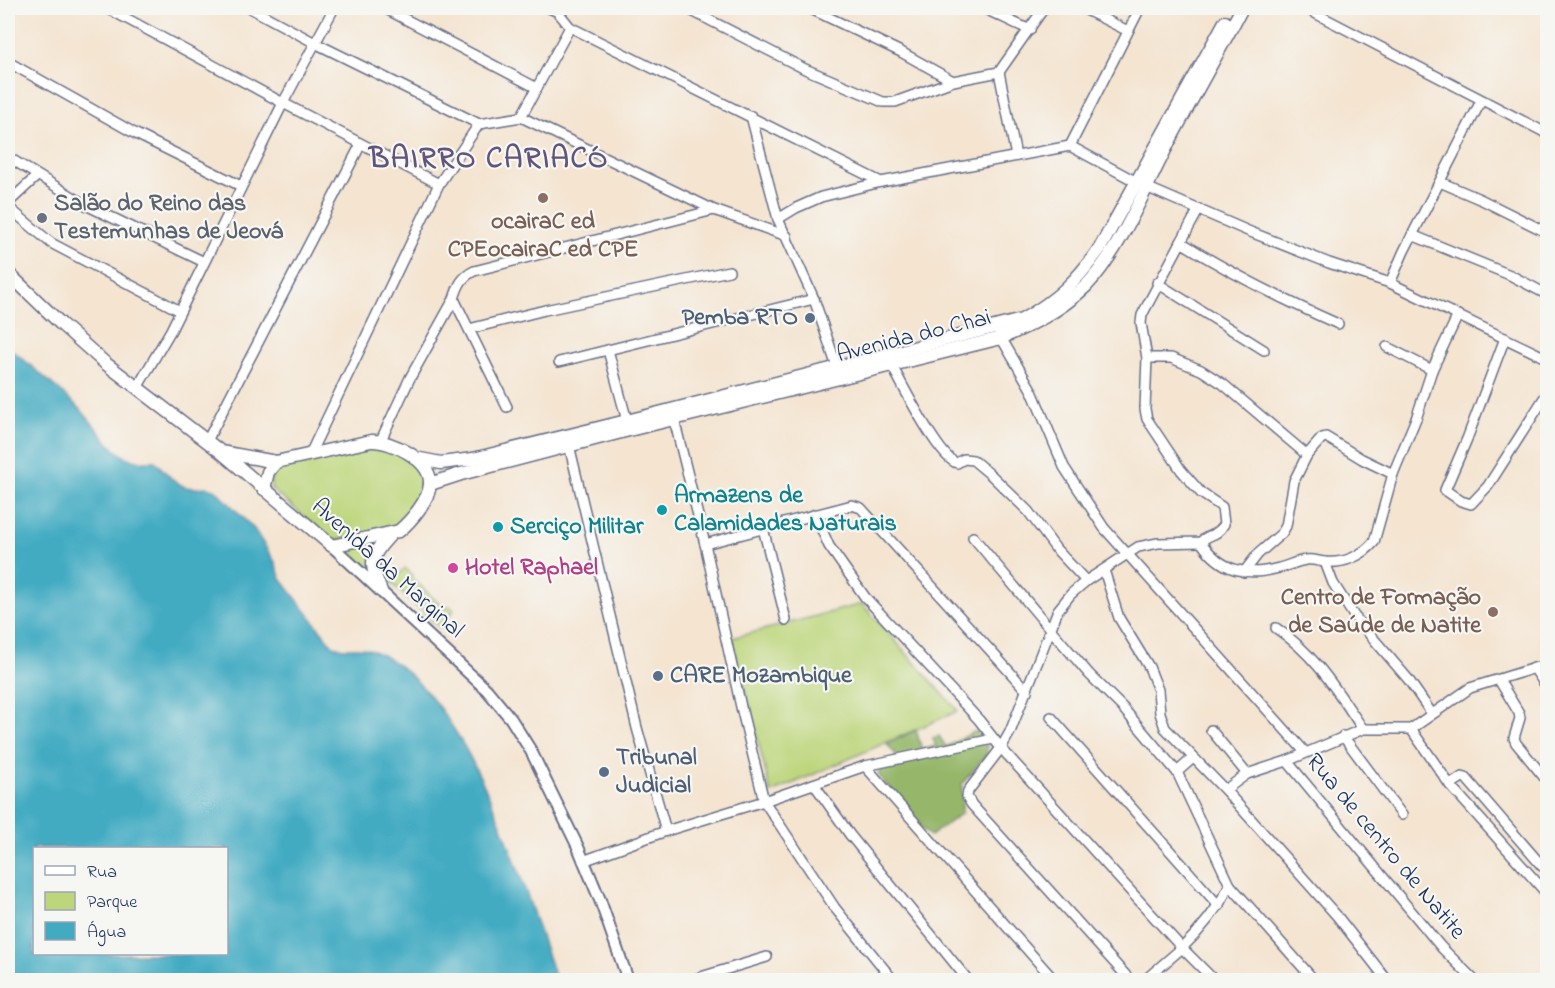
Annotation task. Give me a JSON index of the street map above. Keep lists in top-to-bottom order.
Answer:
{
  "streets": {
    "main road": ["Avenida do Chai", "Avenida da Marginal"],
    "street": ["Rua de centro de Natite"]
  },
  "districts": ["BAIRRO CARIACÓ"],
  "places": [
    "ocairaC ed CPEocairaC ed CPE",
    "Salão do Reino das Testemunhas de Jeová",
    "Pemba RTO",
    "Armazens de Calamidades Naturais",
    "Serciço Militar",
    "Hotel Raphael",
    "Centro de Formação de Saúde de Natite",
    "CARE Mozambique",
    "Tribunal Judicial"
  ],
  "legend": ["Rua", "Parque", "Água"]
}
